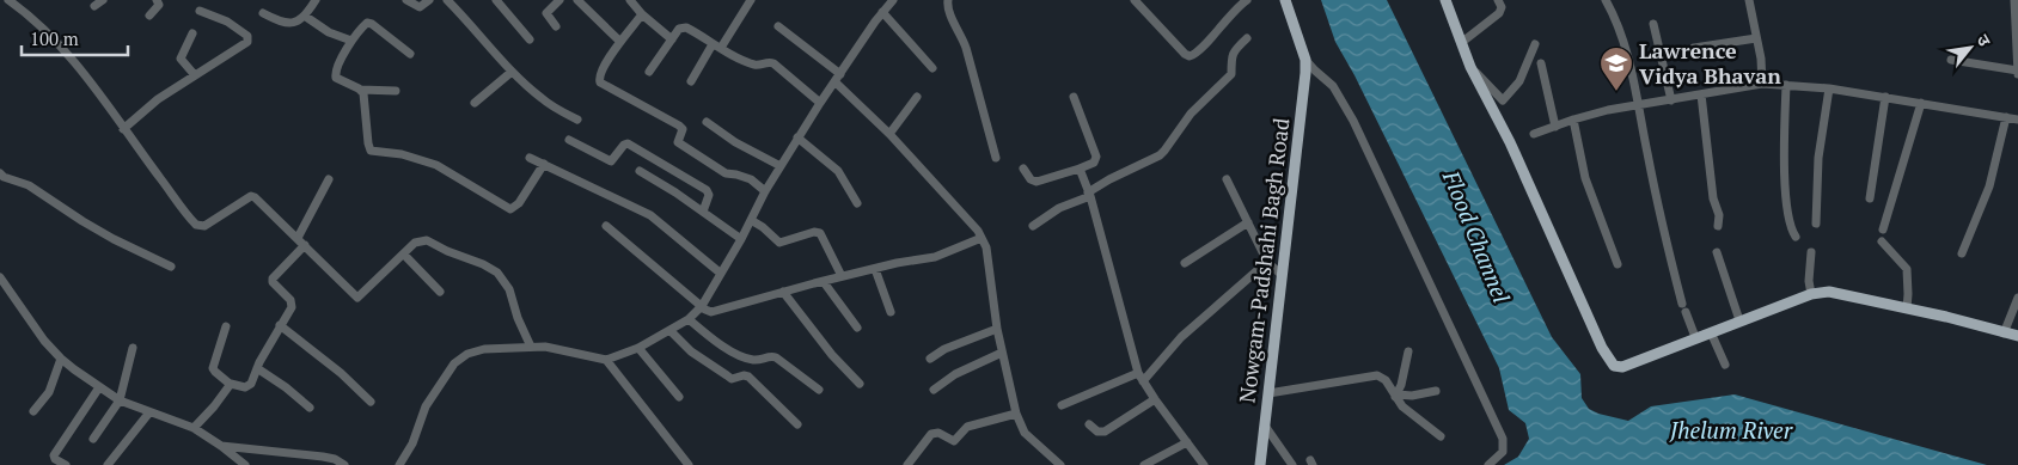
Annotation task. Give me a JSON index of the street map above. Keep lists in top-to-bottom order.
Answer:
{
  "streets": {
    "main road": ["Nowgam-Padshahi Bagh Road"]
  },
  "water": ["Flood Channel", "Jhelum River"],
  "places": {
    "school or university": ["Lawrence Vidya Bhavan"]
  },
  "scale_bar": "100 m",
  "north": "top right"
}
